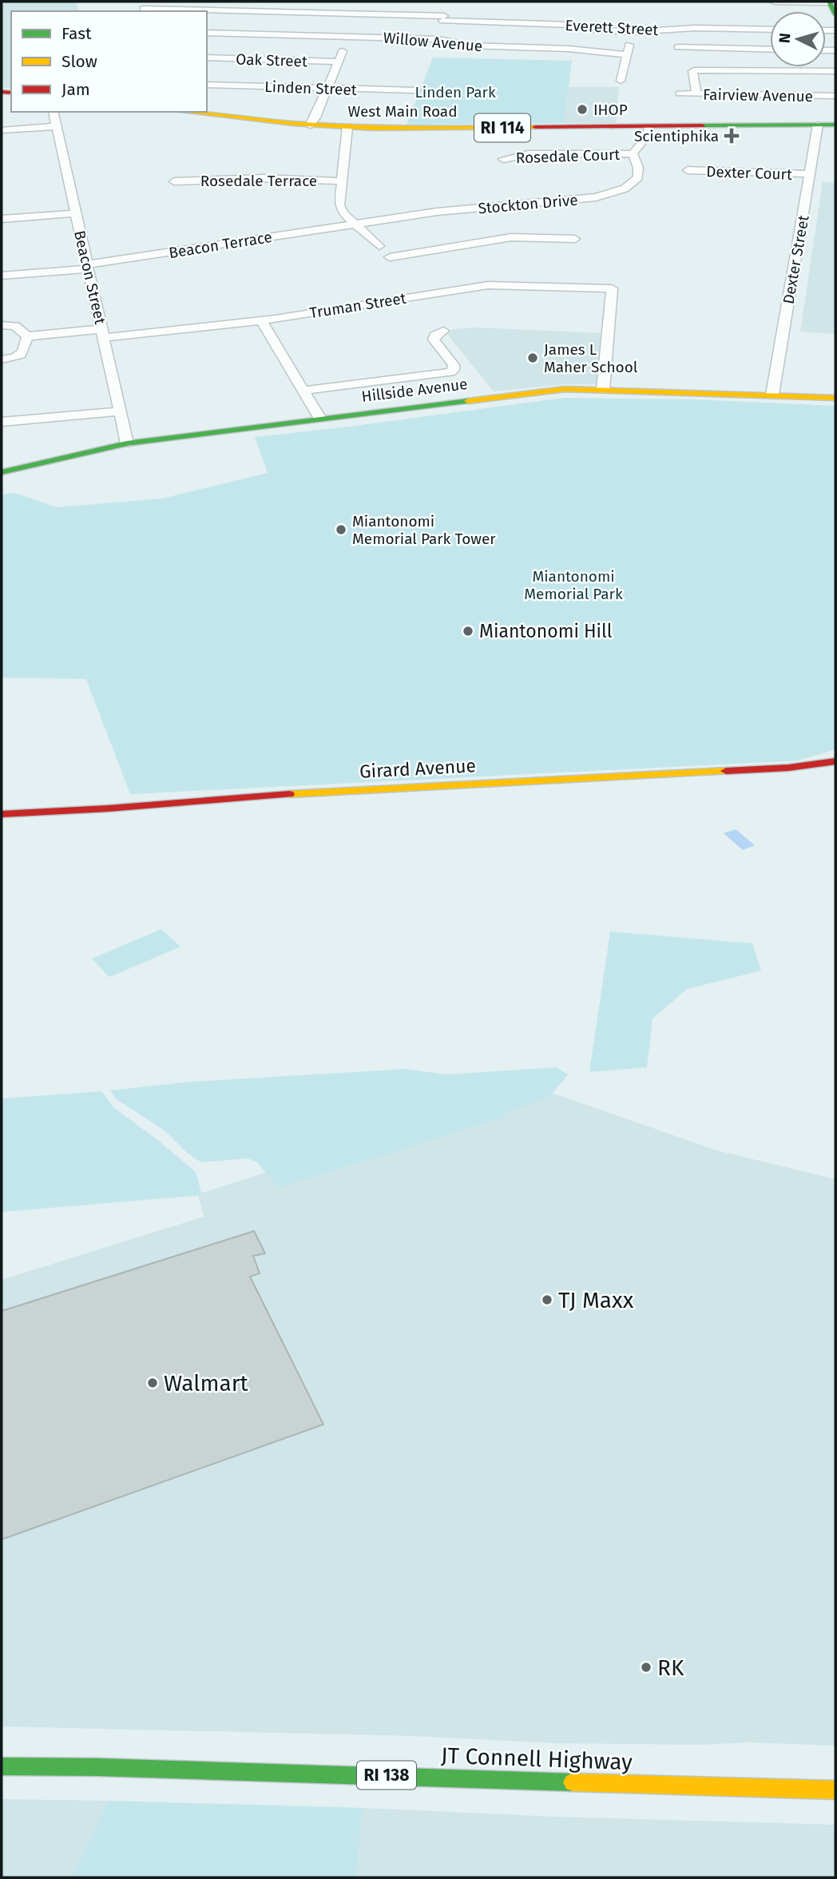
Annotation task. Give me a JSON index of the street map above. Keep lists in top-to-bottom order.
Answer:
{
  "streets": {
    "main road": [
      "West Main Road",
      "RI 114",
      "Hillside Avenue",
      "Girard Avenue",
      "JT Connell Highway",
      "RI 138"
    ],
    "street": [
      "Everett Street",
      "Willow Avenue",
      "Oak Street",
      "Linden Street",
      "Fairview Avenue",
      "Rosedale Court",
      "Dexter Court",
      "Rosedale Terrace",
      "Stockton Drive",
      "Beacon Terrace",
      "Dexter Street",
      "Beacon Street",
      "Truman Street"
    ]
  },
  "crossings": [
    ["West Main Road", "Dexter Street"],
    ["Rosedale Court", "Stockton Drive"],
    ["Dexter Court", "Dexter Street"],
    ["Stockton Drive", "Beacon Terrace"],
    ["Beacon Terrace", "Beacon Street"],
    ["Dexter Street", "Hillside Avenue"],
    ["Beacon Street", "Truman Street"],
    ["Beacon Street", "Hillside Avenue"],
    ["Truman Street", "Hillside Avenue"]
  ],
  "parks": ["Linden Park", "Miantonomi Memorial Park"],
  "places": {
    "other": [
      "IHOP",
      "James L Maher School",
      "Miantonomi Memorial Park Tower",
      "Miantonomi Hill",
      "TJ Maxx",
      "Walmart",
      "RK"
    ],
    "health": ["Scientiphika"]
  },
  "legend": ["Fast", "Slow", "Jam"],
  "north": "left"
}
